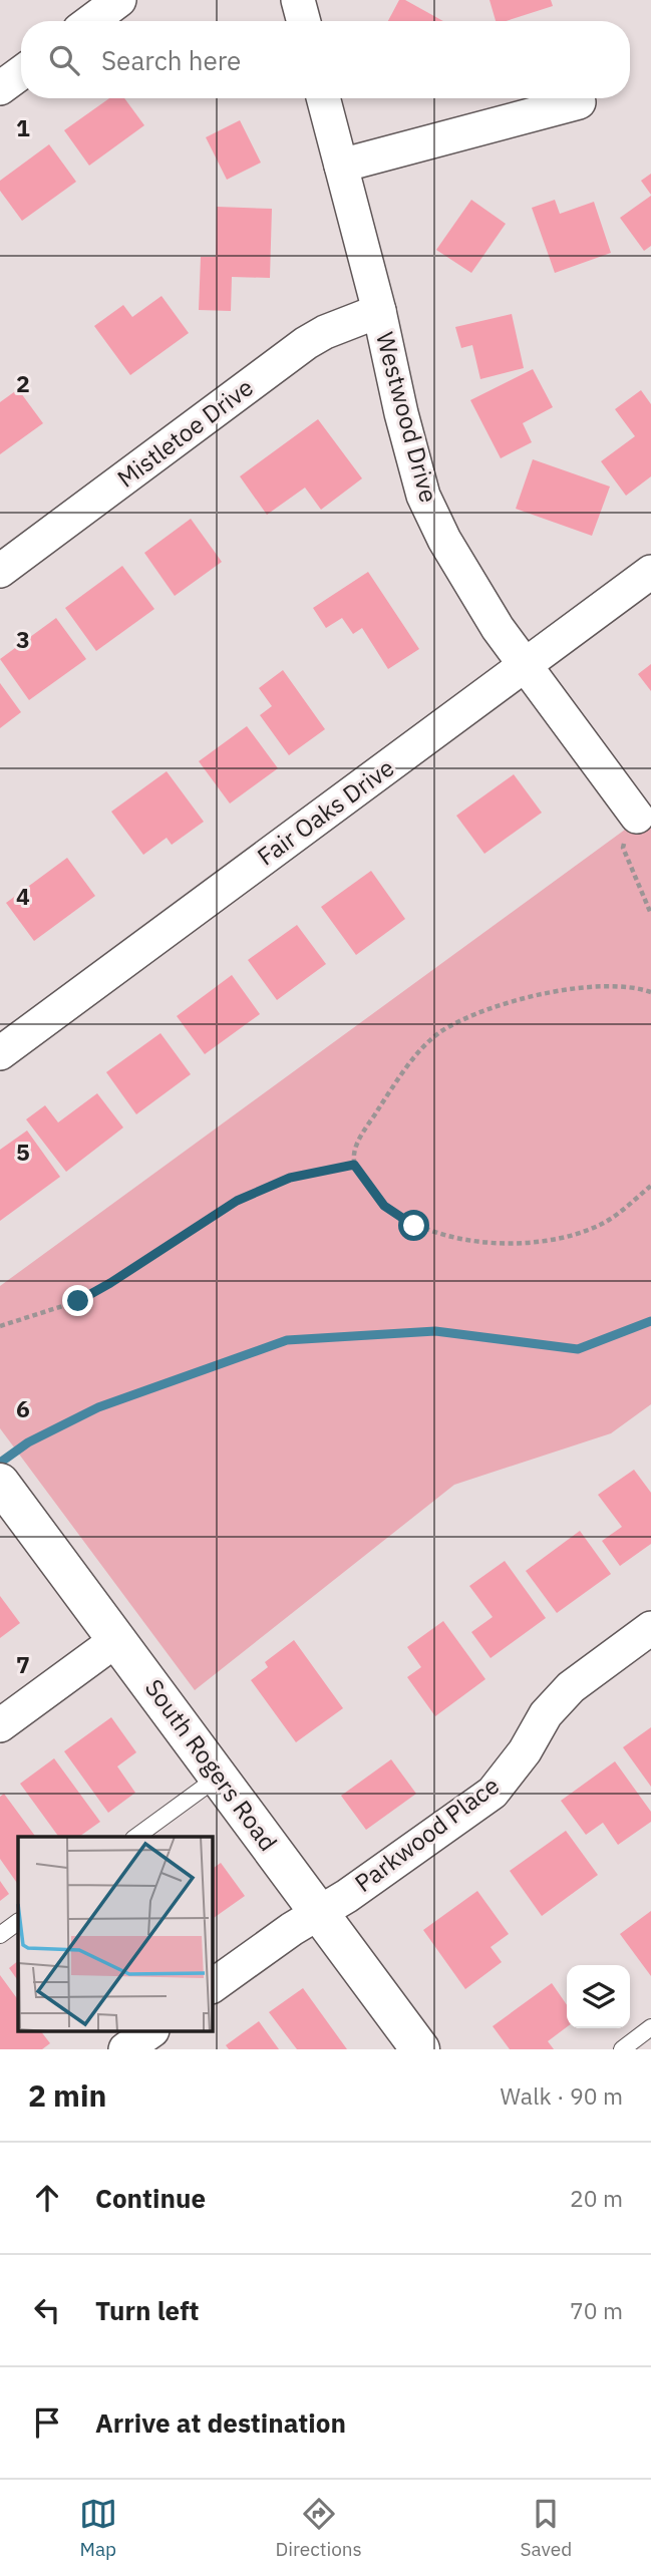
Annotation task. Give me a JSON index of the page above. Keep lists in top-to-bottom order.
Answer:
{
  "streets": {
    "street": [
      "Westwood Drive",
      "Mistletoe Drive",
      "Fair Oaks Drive",
      "South Rogers Road",
      "Parkwood Place"
    ]
  },
  "crossings": [
    ["Westwood Drive", "Mistletoe Drive"],
    ["Westwood Drive", "Fair Oaks Drive"],
    ["South Rogers Road", "Parkwood Place"]
  ],
  "page": {
    "search": "Search here",
    "heading": ["2 min", "Walk · 90 m"],
    "list": [
      ["Continue", "20 m"],
      ["Turn left", "70 m"],
      "Arrive at destination"
    ],
    "nav": ["Map", "Directions", "Saved"]
  },
  "grid": {
    "rows": [
      "1",
      "2",
      "3",
      "4",
      "5",
      "6",
      "7"
    ]
  }
}
